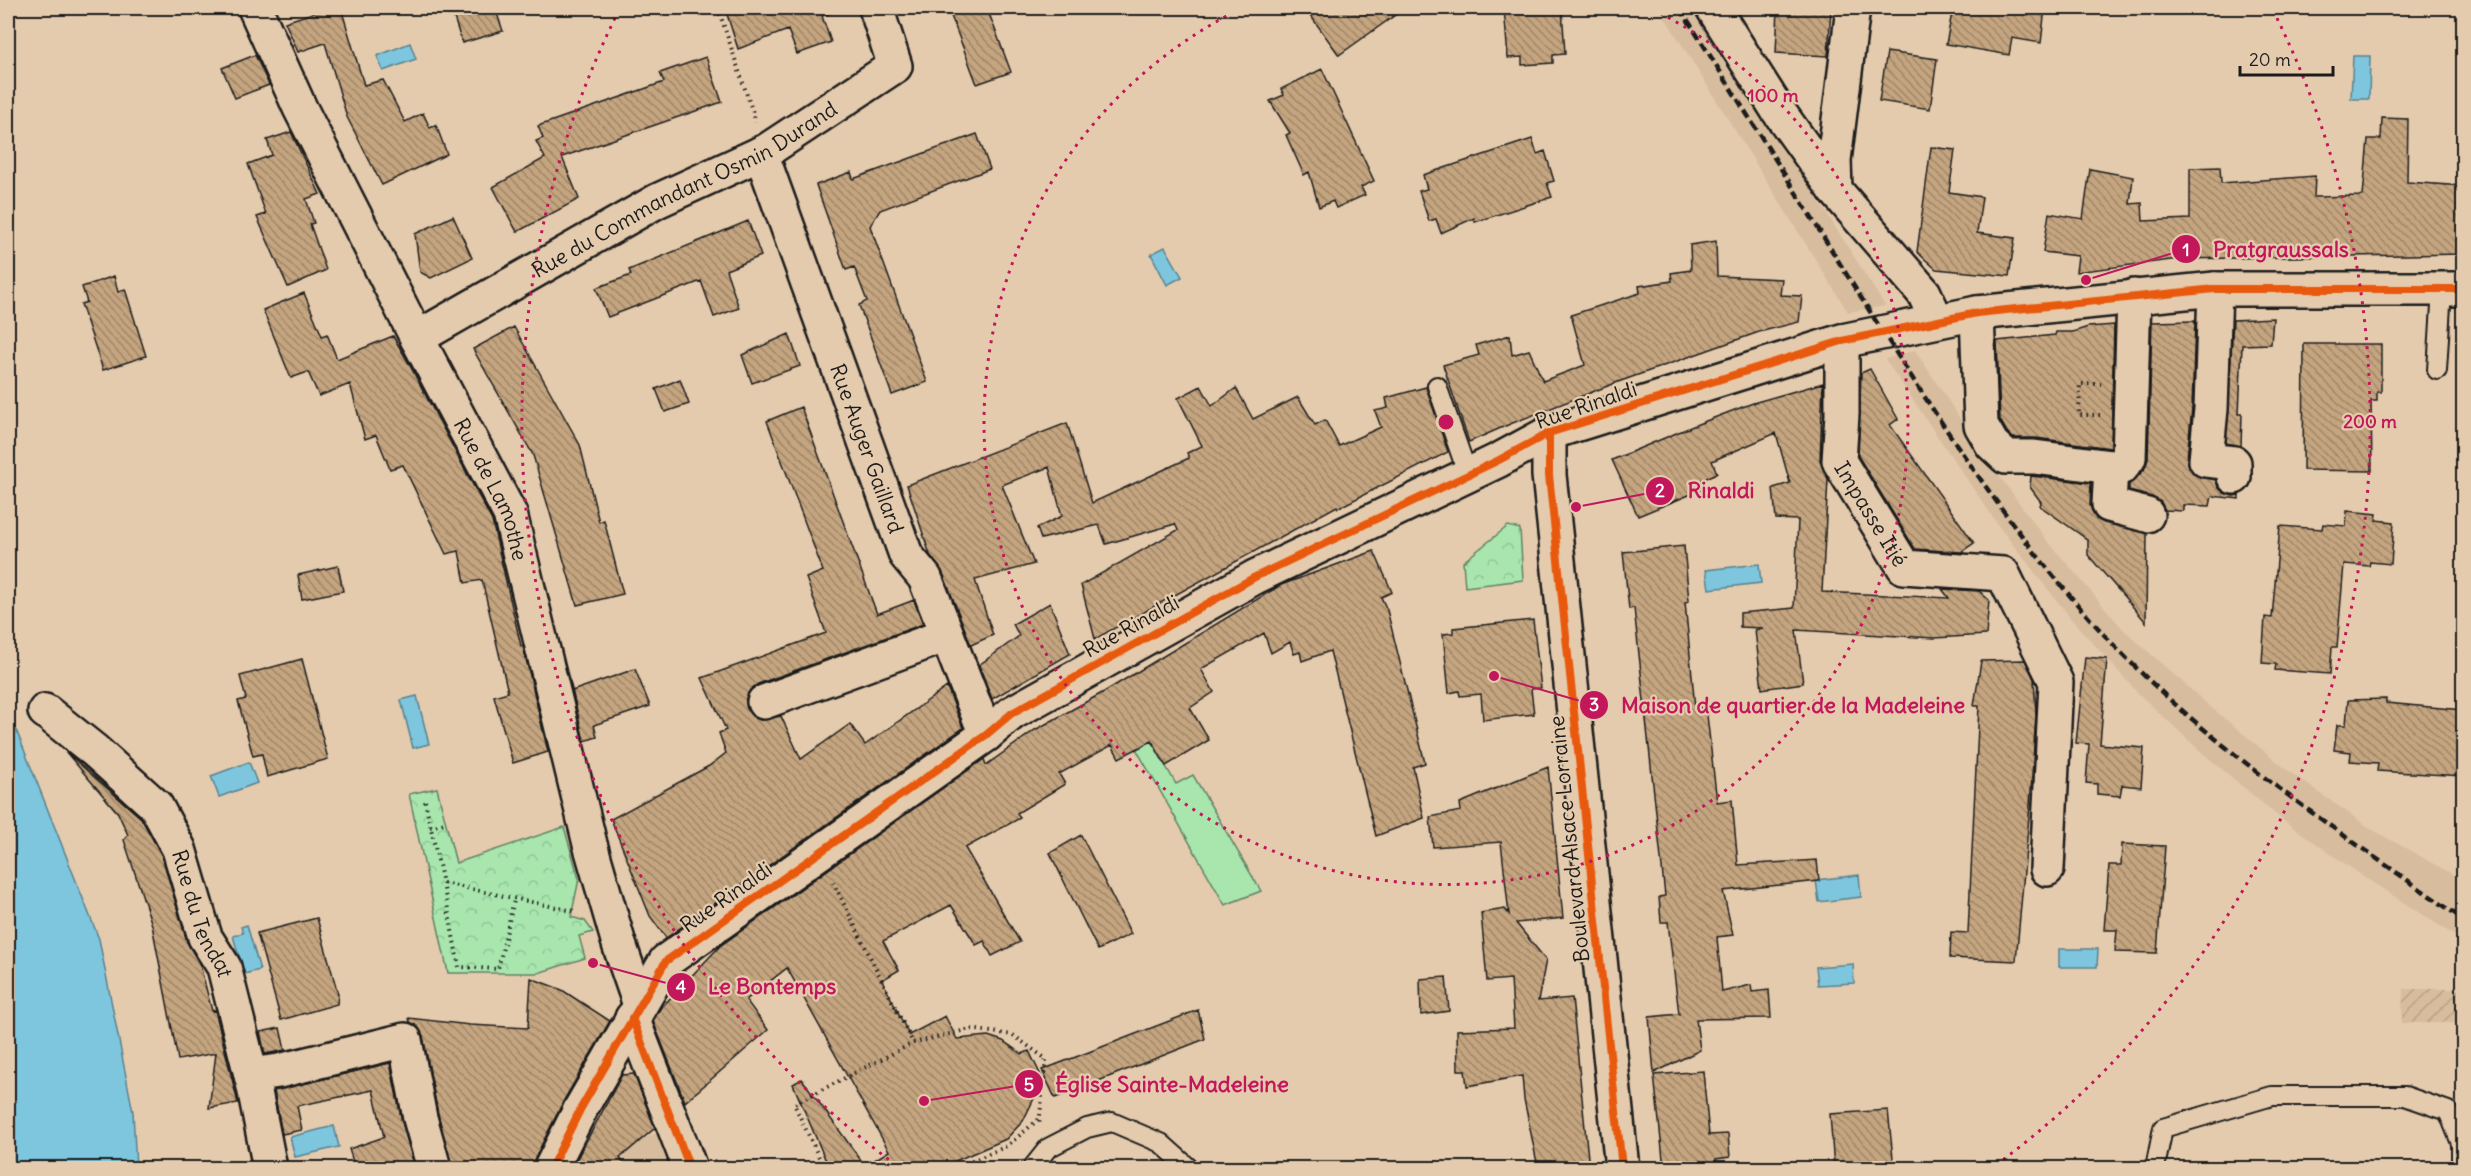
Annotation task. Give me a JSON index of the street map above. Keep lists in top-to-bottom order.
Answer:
{
  "streets": {
    "street": [
      "Rue du Commandant Osmin Durand",
      "Rue Rinaldi",
      "Rue Auger Gaillard",
      "Rue de Lamothe",
      "Impasse Itié",
      "Boulevard Alsace Lorraine",
      "Rue du Tendat"
    ]
  },
  "crossings": [
    ["Rue du Commandant Osmin Durand", "Rue Auger Gaillard"],
    ["Rue du Commandant Osmin Durand", "Rue de Lamothe"],
    ["Rue Rinaldi", "Rue Auger Gaillard"],
    ["Rue Rinaldi", "Rue de Lamothe"],
    ["Rue Rinaldi", "Impasse Itié"],
    ["Rue Rinaldi", "Boulevard Alsace Lorraine"]
  ],
  "places": [
    "Pratgraussals",
    "Rinaldi",
    "Maison de quartier de la Madeleine",
    "Le Bontemps",
    "Église Sainte-Madeleine"
  ],
  "scale_bar": "20 m",
  "rings": ["100 m", "200 m"]
}
